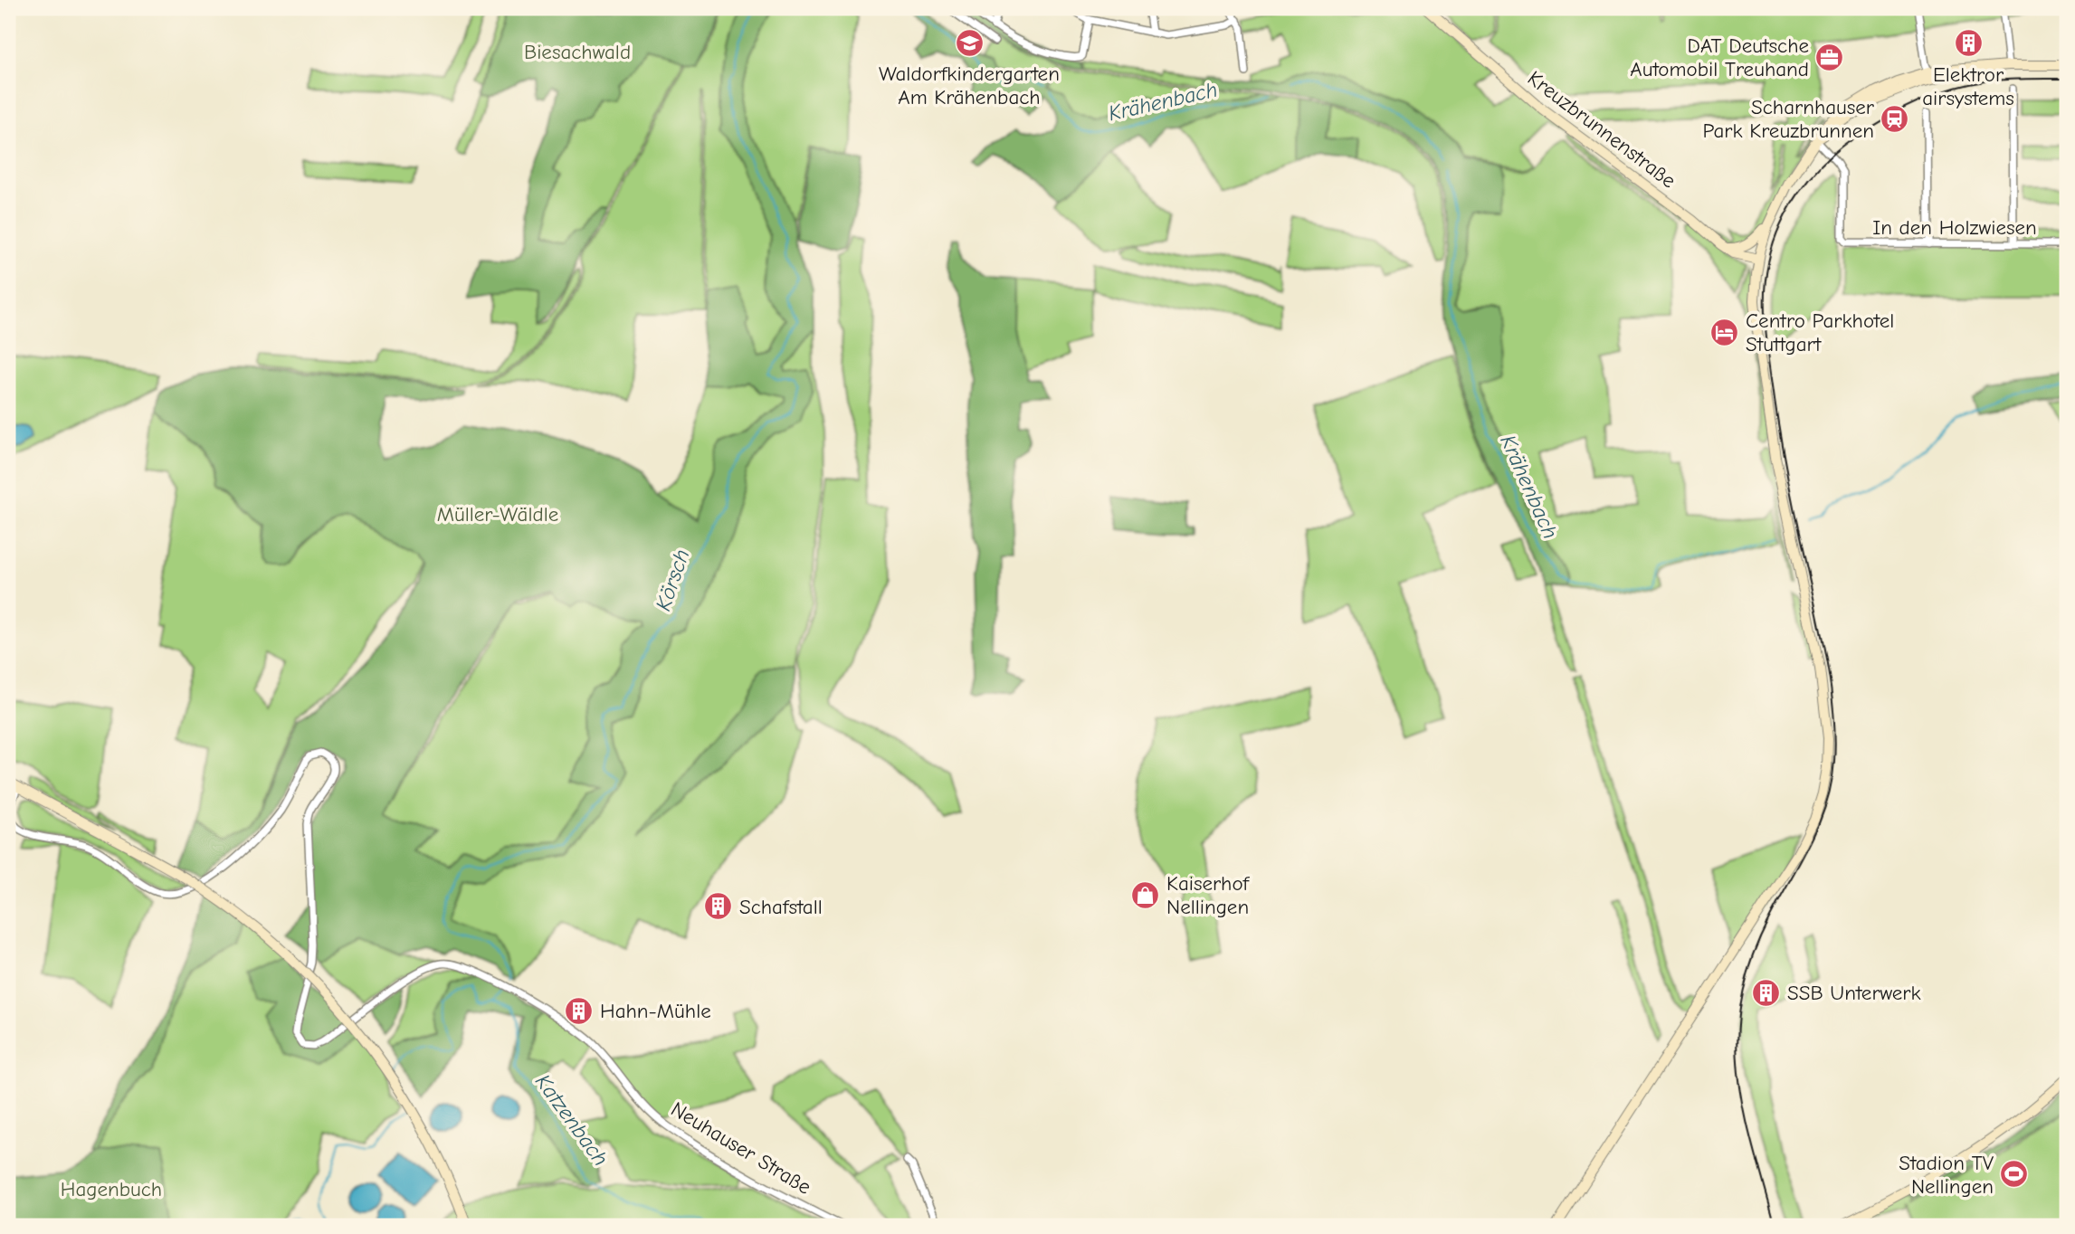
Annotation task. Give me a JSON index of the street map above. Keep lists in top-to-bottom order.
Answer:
{
  "streets": {
    "main road": ["Kreuzbrunnenstraße"],
    "street": ["In den Holzwiesen", "Neuhauser Straße"]
  },
  "water": ["Krähenbach", "Körsch", "Katzenbach"],
  "parks": ["Biesachwald", "Müller-Wäldle", "Hagenbuch"],
  "places": {
    "school or university": ["Waldorfkindergarten Am Krähenbach"],
    "building": [
      "Elektror airsystems",
      "Schafstall",
      "SSB Unterwerk",
      "Hahn-Mühle"
    ],
    "office": ["DAT Deutsche Automobil Treuhand"],
    "station": ["Scharnhauser Park Kreuzbrunnen"],
    "hotel": ["Centro Parkhotel Stuttgart"],
    "shop": ["Kaiserhof Nellingen"],
    "sports": ["Stadion TV Nellingen"]
  }
}
